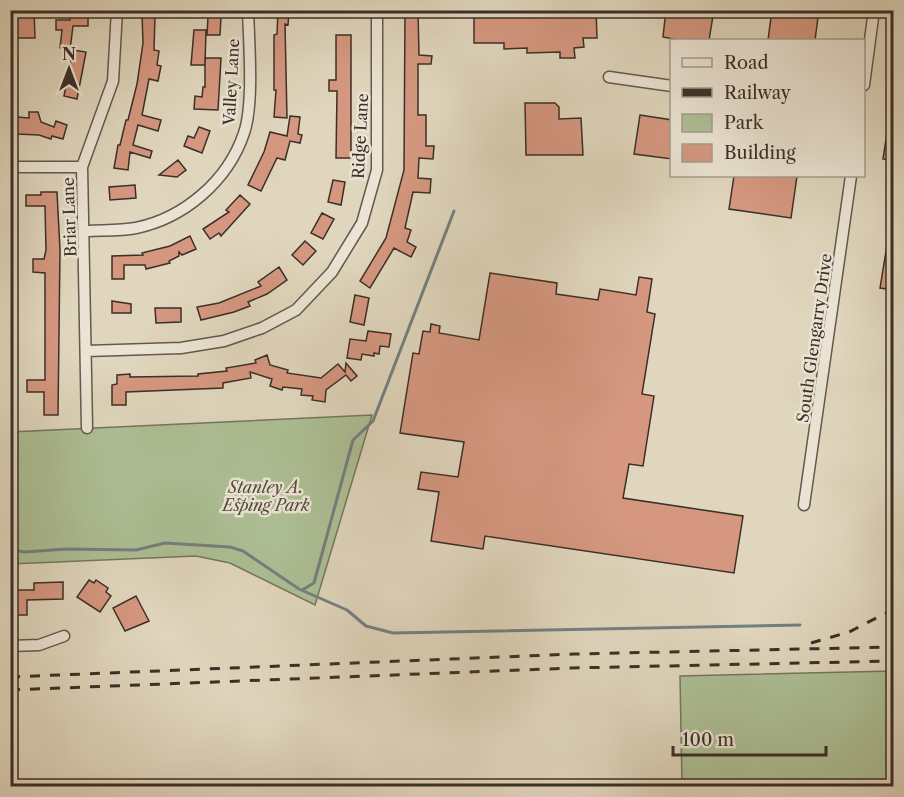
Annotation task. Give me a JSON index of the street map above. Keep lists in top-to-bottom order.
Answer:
{
  "streets": {
    "street": [
      "Valley Lane",
      "Ridge Lane",
      "Briar Lane",
      "South Glengarry Drive"
    ]
  },
  "crossings": [
    ["Valley Lane", "Briar Lane"],
    ["Ridge Lane", "Briar Lane"]
  ],
  "parks": ["Stanley A. Esping Park"],
  "legend": [
    "Road",
    "Railway",
    "Park",
    "Building"
  ],
  "scale_bar": "100 m",
  "north": "top"
}
